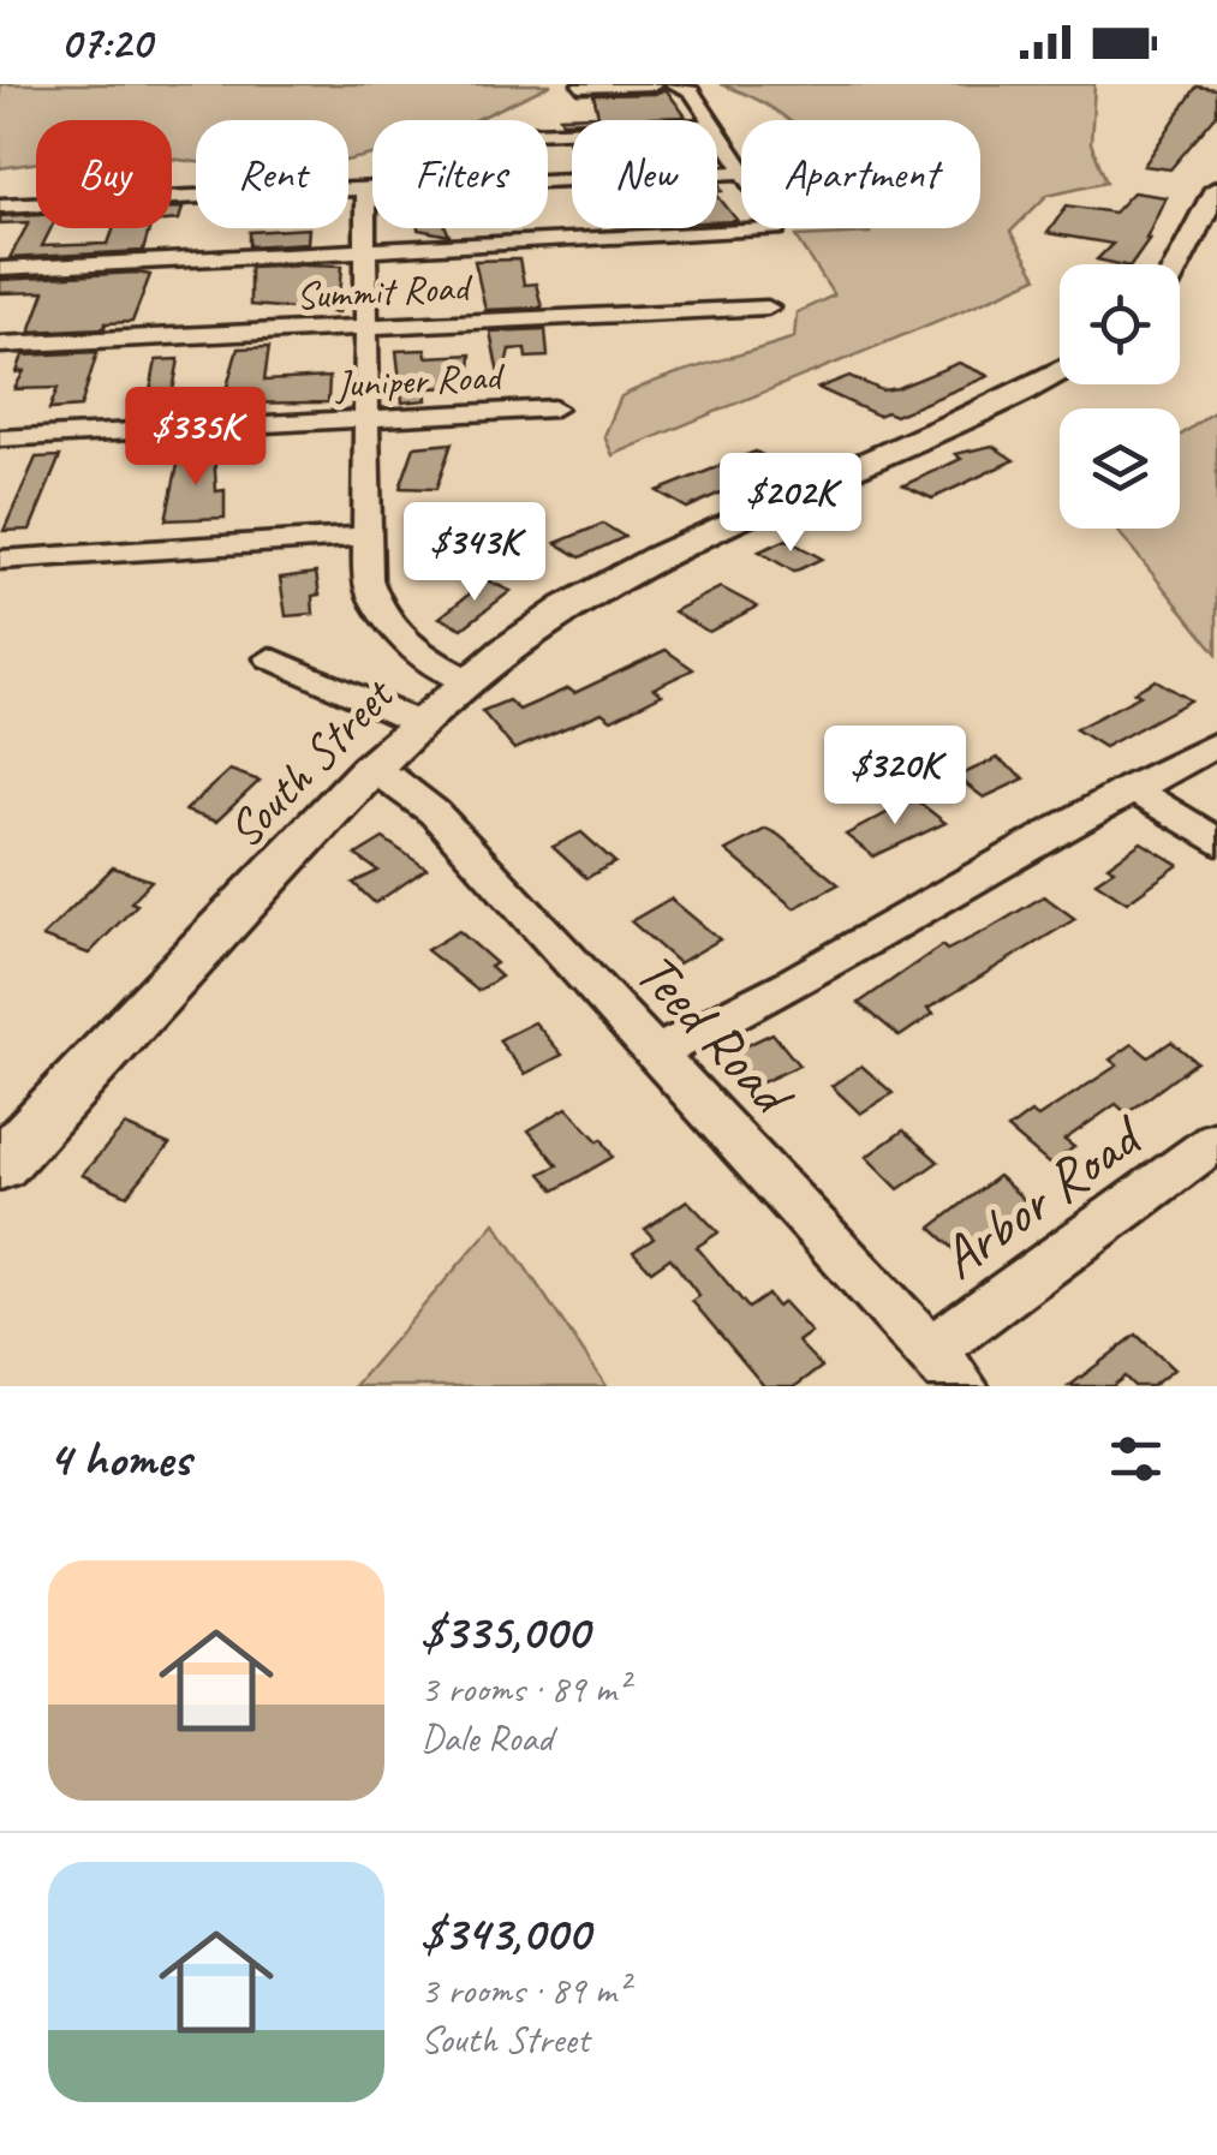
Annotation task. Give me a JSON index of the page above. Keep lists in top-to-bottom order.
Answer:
{
  "streets": {
    "main road": ["South Street"],
    "street": [
      "Summit Road",
      "Juniper Road",
      "Teed Road",
      "Arbor Road"
    ]
  },
  "crossings": [
    ["South Street", "Teed Road"],
    ["Teed Road", "Arbor Road"]
  ],
  "page": {
    "status": "07:20",
    "chip": [
      "Buy",
      "Rent",
      "Filters",
      "New",
      "Apartment"
    ],
    "price": [
      "$335K",
      "$202K",
      "$343K",
      "$320K"
    ],
    "heading": "4 homes",
    "list": [
      {
        "name": "$335,000",
        "note": "3 rooms · 89 m² · Dale Road"
      },
      {
        "name": "$343,000",
        "note": "3 rooms · 89 m² · South Street"
      }
    ]
  }
}
